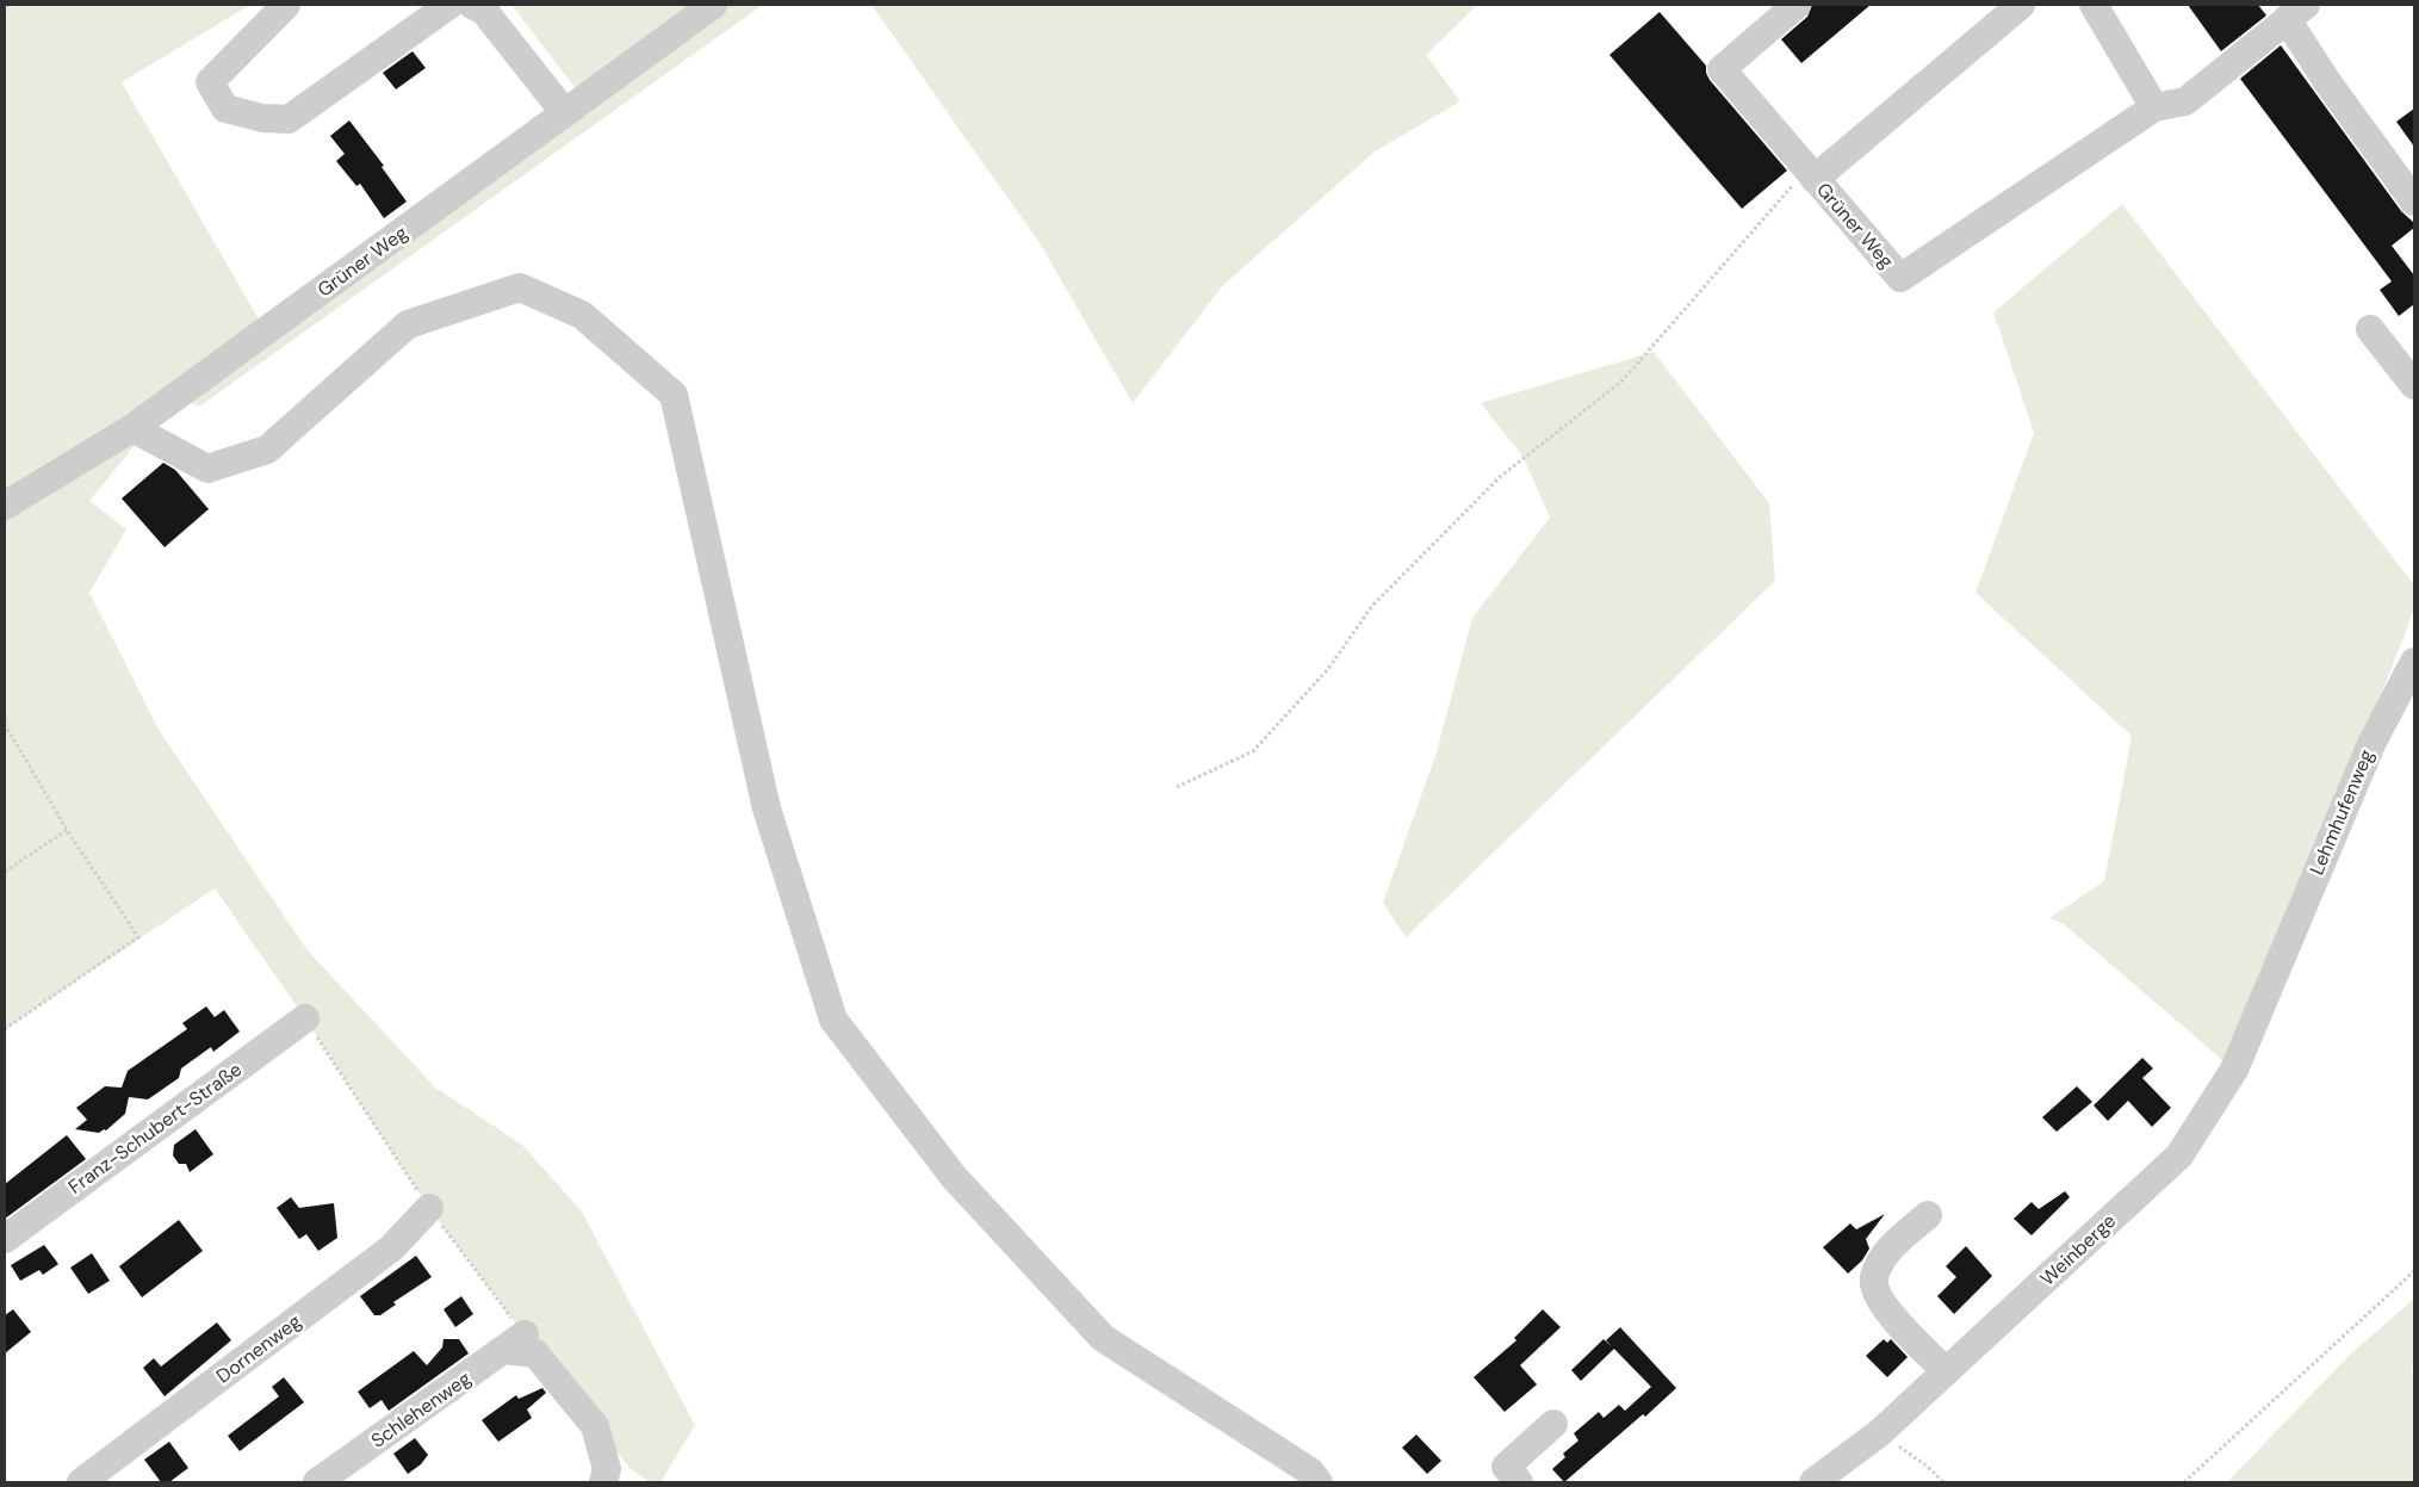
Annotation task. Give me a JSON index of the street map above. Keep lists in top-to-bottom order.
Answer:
{
  "streets": {
    "street": [
      "Grüner Weg",
      "Lehmhufenweg",
      "Franz-Schubert-Straße",
      "Weinberge",
      "Dornenweg",
      "Schlehenweg"
    ]
  },
  "crossings": [
    ["Lehmhufenweg", "Weinberge"]
  ]
}
